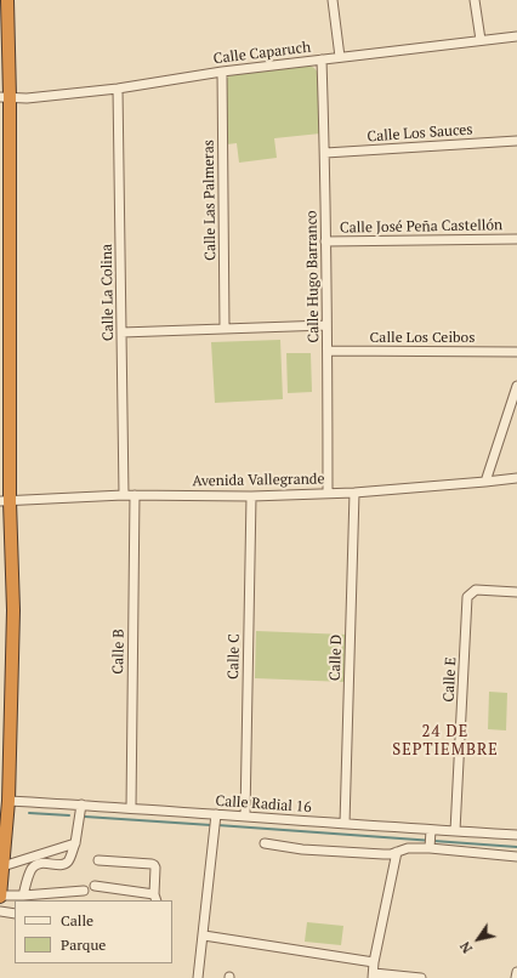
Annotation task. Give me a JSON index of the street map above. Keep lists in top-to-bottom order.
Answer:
{
  "streets": {
    "street": [
      "Calle Caparuch",
      "Calle Los Sauces",
      "Calle Las Palmeras",
      "Calle José Peña Castellón",
      "Calle Hugo Barranco",
      "Calle La Colina",
      "Calle Los Ceibos",
      "Avenida Vallegrande",
      "Calle B",
      "Calle C",
      "Calle D",
      "Calle E",
      "Calle Radial 16"
    ]
  },
  "crossings": [
    ["Calle Caparuch", "Calle Las Palmeras"],
    ["Calle Caparuch", "Calle Hugo Barranco"],
    ["Calle Caparuch", "Calle La Colina"],
    ["Calle Los Sauces", "Calle Hugo Barranco"],
    ["Calle José Peña Castellón", "Calle Hugo Barranco"],
    ["Calle Hugo Barranco", "Calle Los Ceibos"],
    ["Calle Hugo Barranco", "Avenida Vallegrande"],
    ["Calle La Colina", "Avenida Vallegrande"],
    ["Avenida Vallegrande", "Calle B"],
    ["Avenida Vallegrande", "Calle C"],
    ["Avenida Vallegrande", "Calle D"],
    ["Calle B", "Calle Radial 16"],
    ["Calle C", "Calle Radial 16"],
    ["Calle D", "Calle Radial 16"],
    ["Calle E", "Calle Radial 16"]
  ],
  "districts": ["24 DE SEPTIEMBRE"],
  "legend": ["Calle", "Parque"],
  "north": "bottom left"
}
